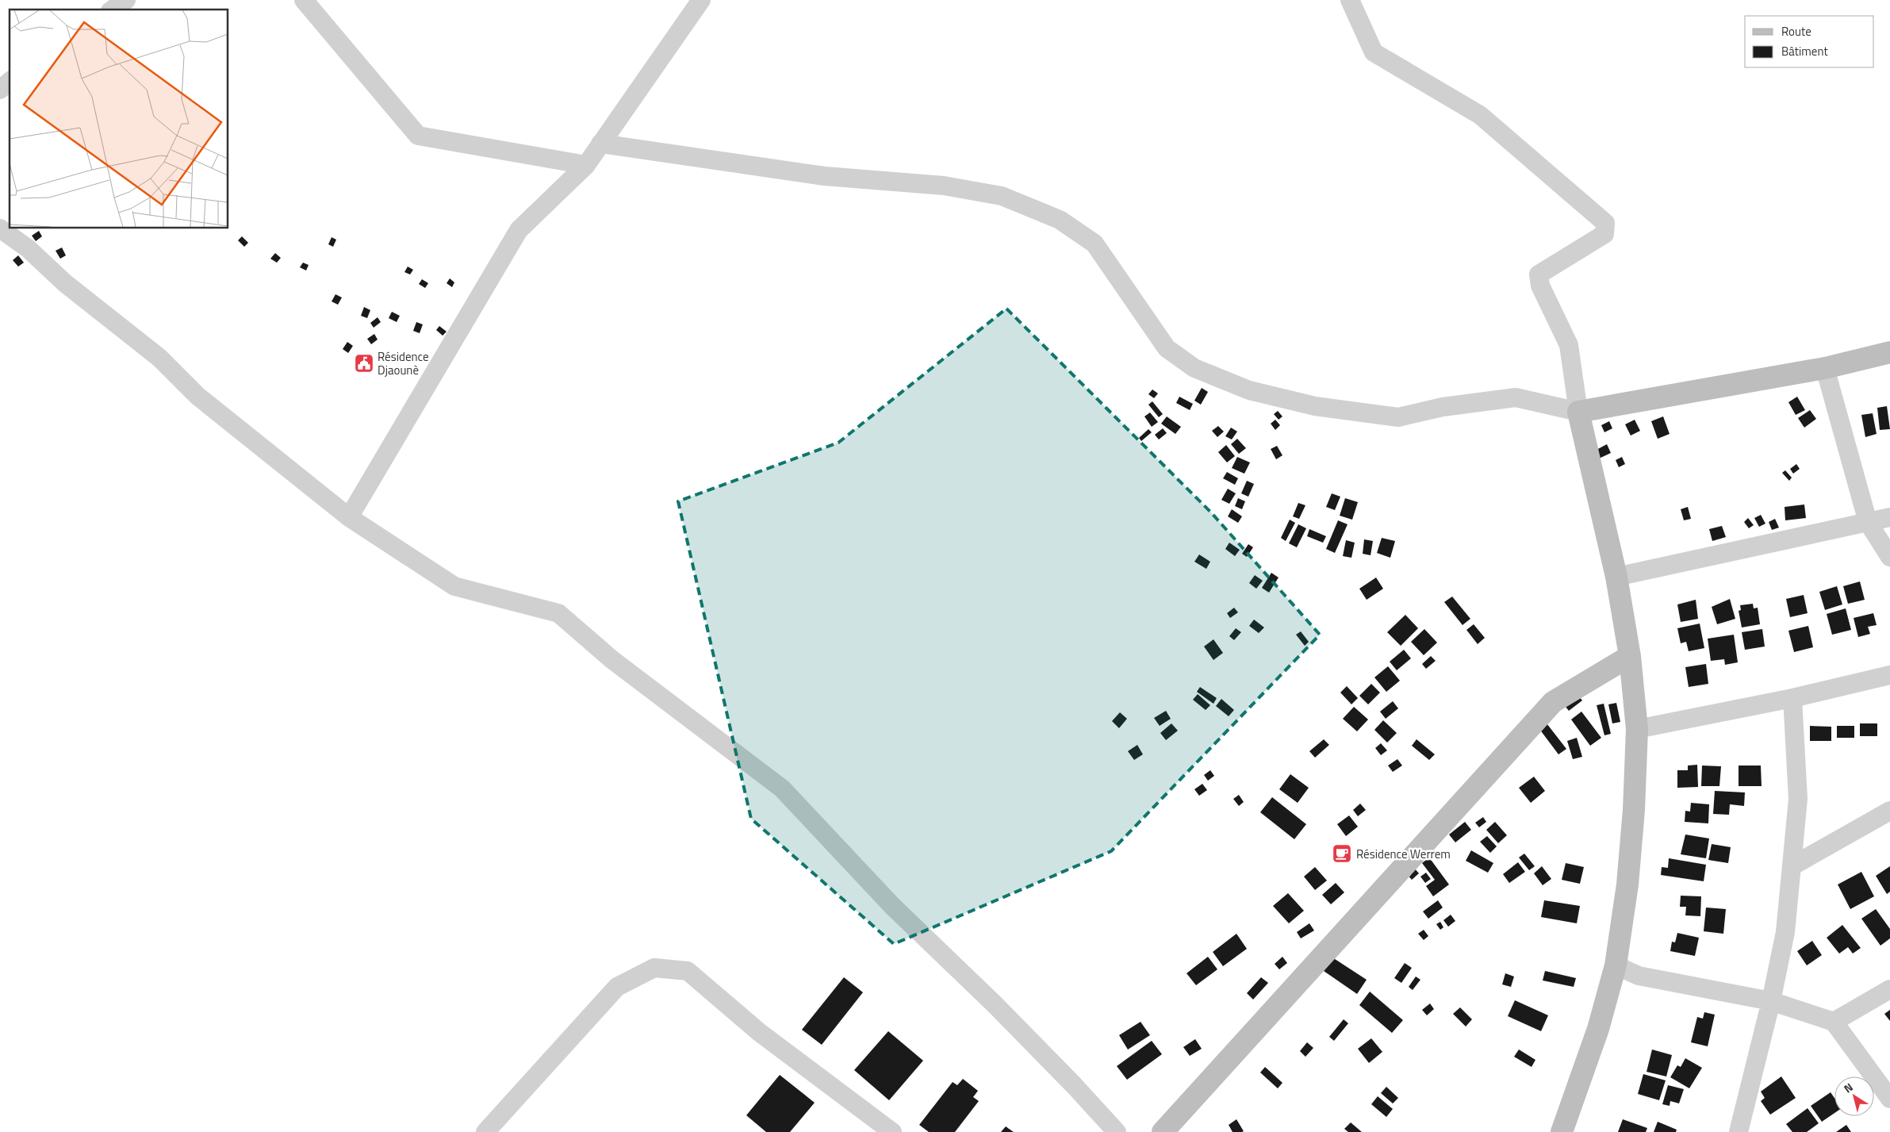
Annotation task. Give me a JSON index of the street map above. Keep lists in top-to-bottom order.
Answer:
{
  "places": {
    "public building": ["Résidence Djaounè"],
    "cafe": ["Résidence Werrem"]
  },
  "legend": ["Route", "Bâtiment"],
  "north": "top left"
}
